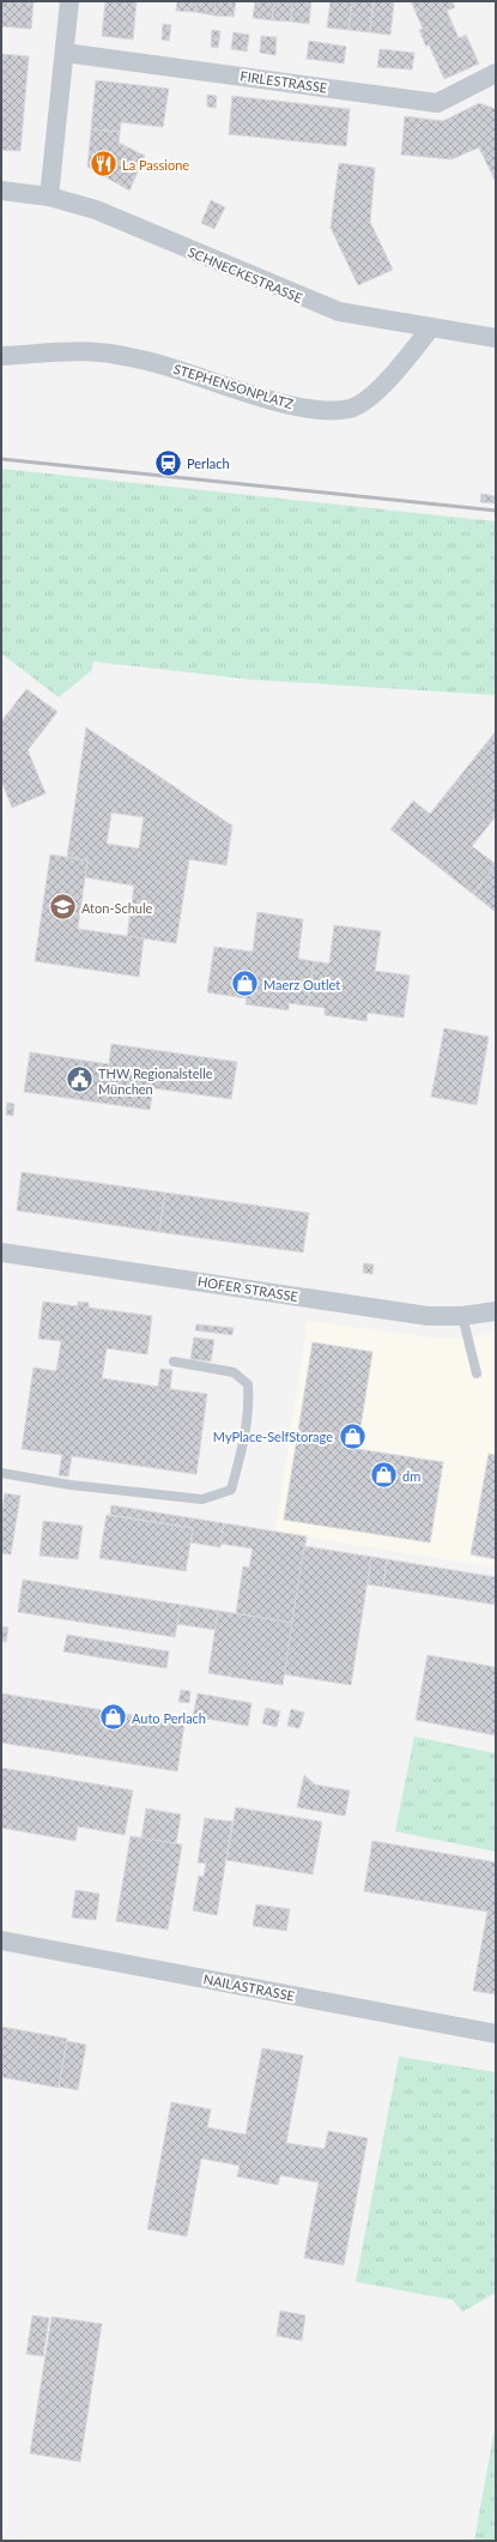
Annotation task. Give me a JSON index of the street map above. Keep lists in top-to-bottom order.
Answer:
{
  "streets": {
    "street": [
      "FIRLESTRASSE",
      "SCHNECKESTRASSE",
      "STEPHENSONPLATZ",
      "HOFER STRASSE",
      "NAILASTRASSE"
    ]
  },
  "crossings": [
    ["SCHNECKESTRASSE", "STEPHENSONPLATZ"]
  ],
  "places": {
    "restaurant": ["La Passione"],
    "station": ["Perlach"],
    "school or university": ["Aton-Schule"],
    "shop": [
      "Maerz Outlet",
      "MyPlace-SelfStorage",
      "dm",
      "Auto Perlach"
    ],
    "public building": ["THW Regionalstelle München"]
  }
}
